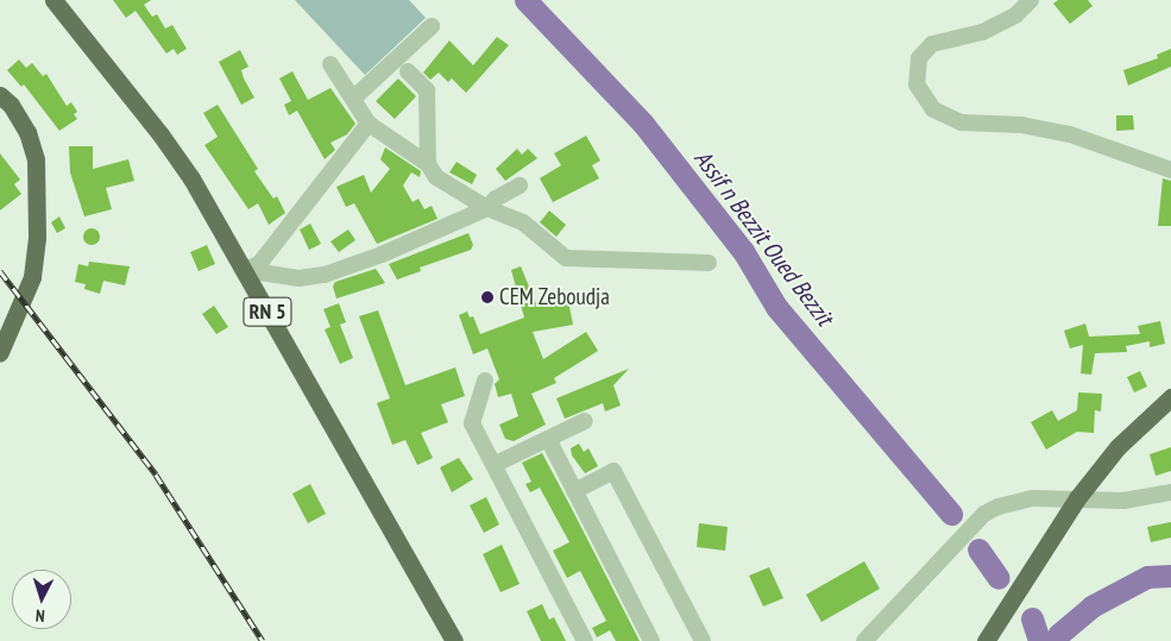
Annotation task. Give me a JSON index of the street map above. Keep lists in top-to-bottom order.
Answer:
{
  "streets": {
    "main road": ["RN 5"]
  },
  "water": ["Assif n Bezzit Oued Bezzit"],
  "places": ["CEM Zeboudja"],
  "north": "bottom"
}
